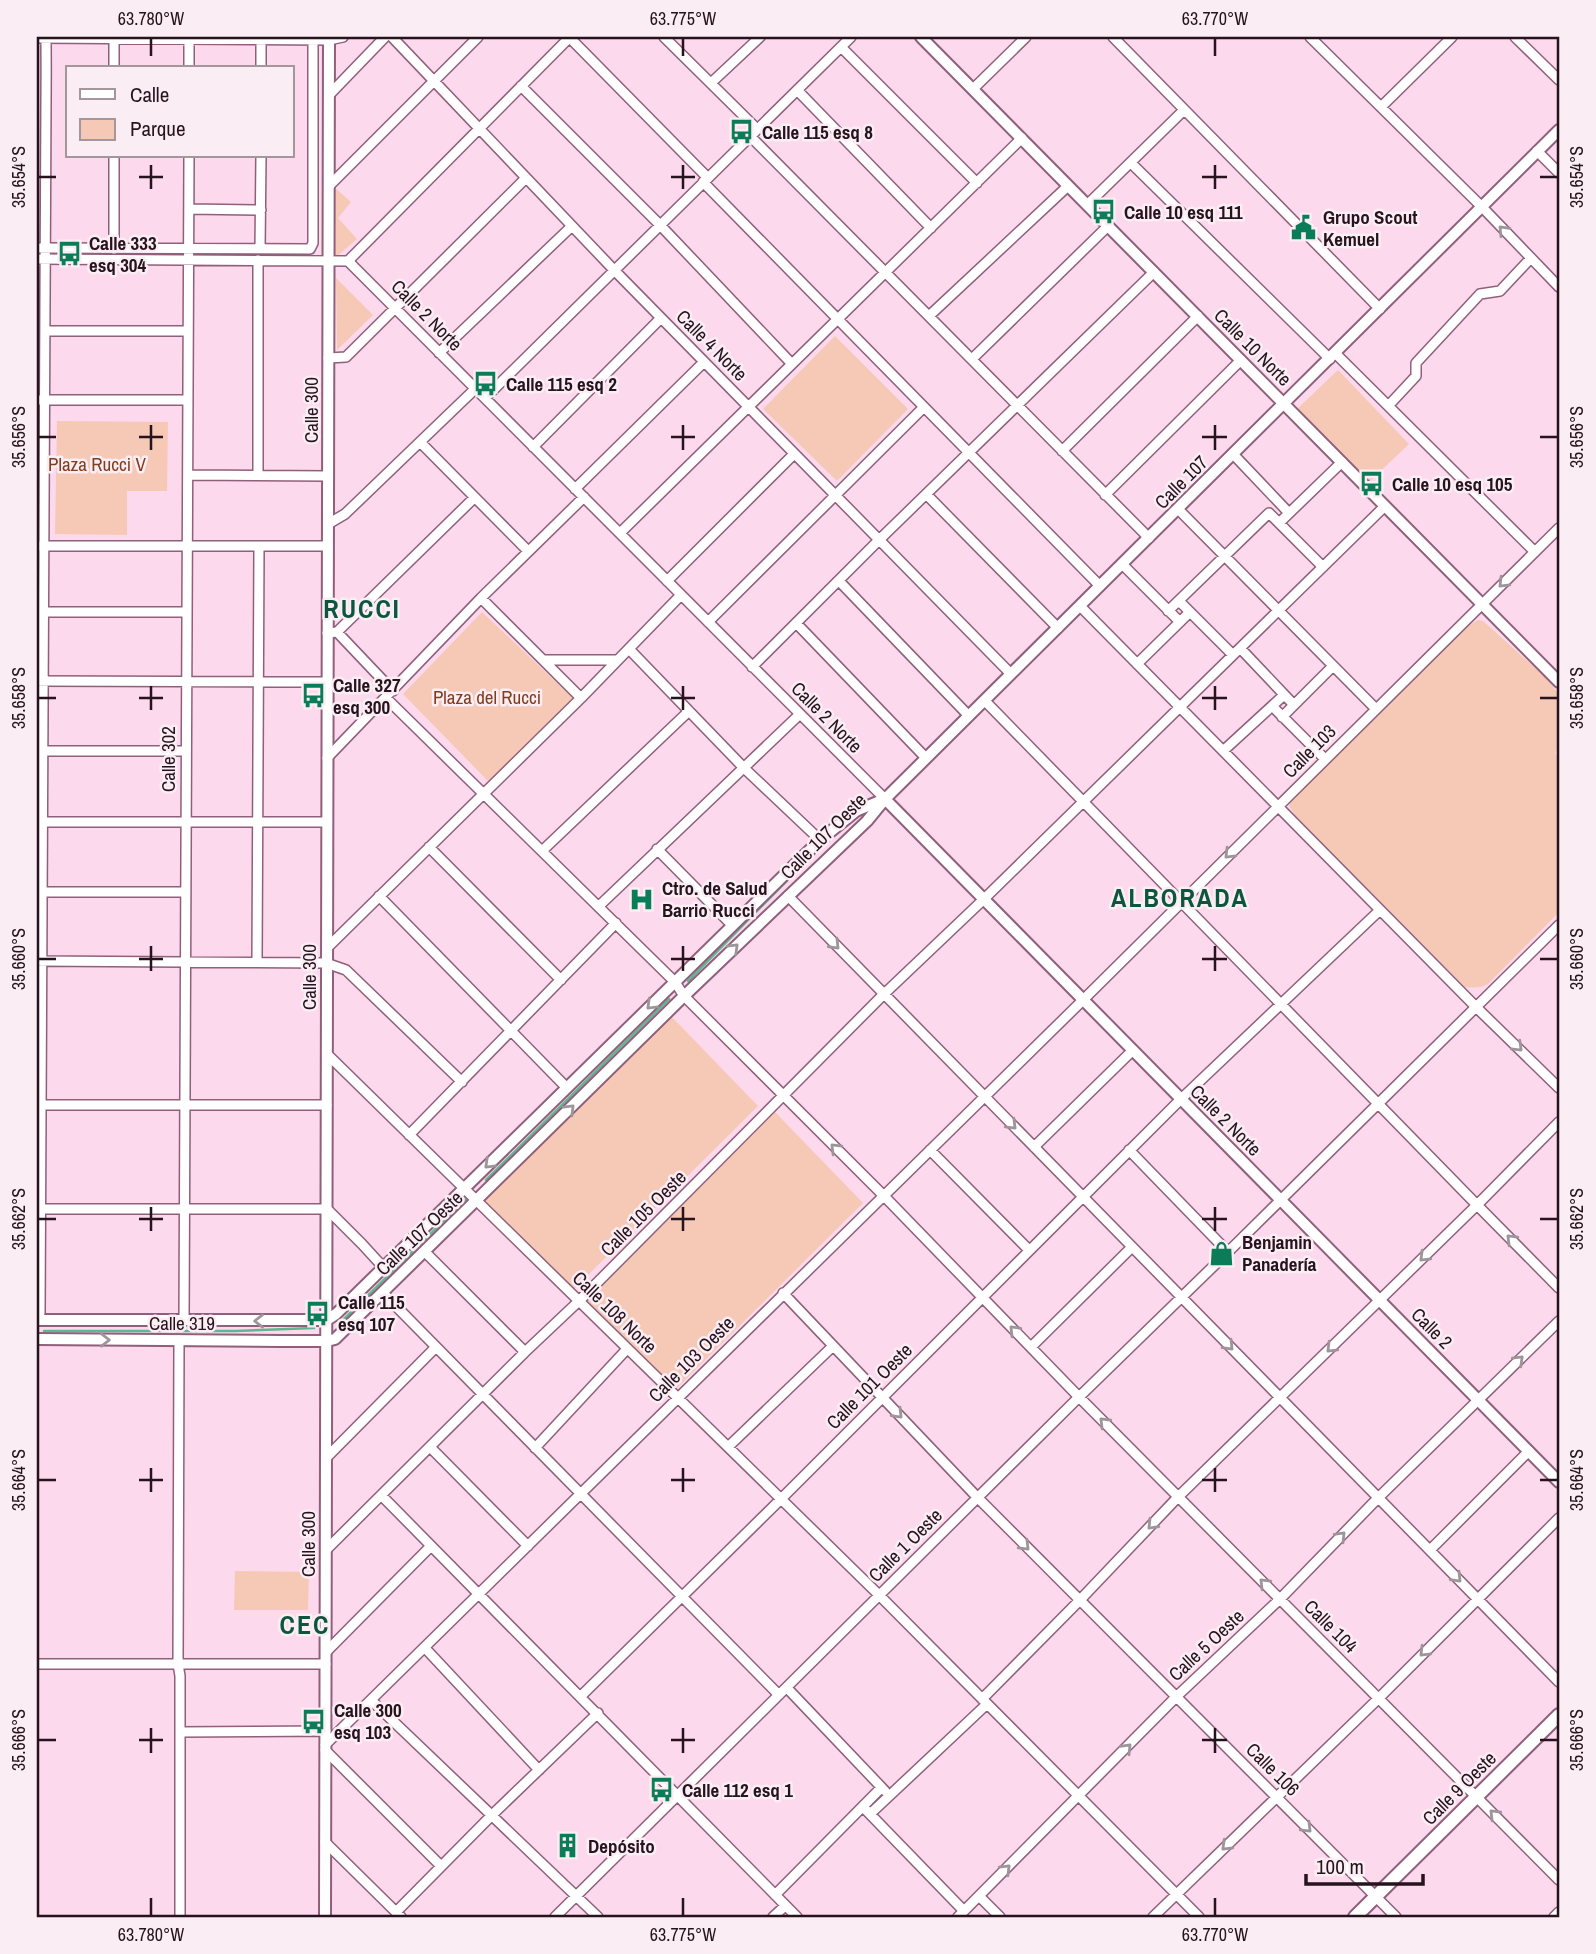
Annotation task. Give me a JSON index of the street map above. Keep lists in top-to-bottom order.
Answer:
{
  "streets": {
    "main road": ["Calle 9 Oeste"],
    "street": [
      "Calle 2 Norte",
      "Calle 4 Norte",
      "Calle 10 Norte",
      "Calle 300",
      "Calle 107",
      "Calle 103",
      "Calle 302",
      "Calle 107 Oeste",
      "Calle 105 Oeste",
      "Calle 108 Norte",
      "Calle 319",
      "Calle 2",
      "Calle 103 Oeste",
      "Calle 101 Oeste",
      "Calle 1 Oeste",
      "Calle 104",
      "Calle 5 Oeste",
      "Calle 106"
    ]
  },
  "crossings": [
    ["Calle 2 Norte", "Calle 107"],
    ["Calle 2 Norte", "Calle 103"],
    ["Calle 2 Norte", "Calle 107 Oeste"],
    ["Calle 2 Norte", "Calle 105 Oeste"],
    ["Calle 2 Norte", "Calle 2"],
    ["Calle 2 Norte", "Calle 103 Oeste"],
    ["Calle 2 Norte", "Calle 101 Oeste"],
    ["Calle 2 Norte", "Calle 1 Oeste"],
    ["Calle 4 Norte", "Calle 107"],
    ["Calle 10 Norte", "Calle 107"],
    ["Calle 10 Norte", "Calle 103"],
    ["Calle 10 Norte", "Calle 105 Oeste"],
    ["Calle 300", "Calle 107 Oeste"],
    ["Calle 300", "Calle 105 Oeste"],
    ["Calle 300", "Calle 108 Norte"],
    ["Calle 300", "Calle 319"],
    ["Calle 300", "Calle 103 Oeste"],
    ["Calle 300", "Calle 104"],
    ["Calle 107", "Calle 107 Oeste"],
    ["Calle 103", "Calle 103 Oeste"],
    ["Calle 302", "Calle 319"],
    ["Calle 107 Oeste", "Calle 108 Norte"],
    ["Calle 107 Oeste", "Calle 319"],
    ["Calle 107 Oeste", "Calle 104"],
    ["Calle 105 Oeste", "Calle 108 Norte"],
    ["Calle 105 Oeste", "Calle 104"],
    ["Calle 108 Norte", "Calle 103 Oeste"],
    ["Calle 108 Norte", "Calle 101 Oeste"],
    ["Calle 108 Norte", "Calle 1 Oeste"],
    ["Calle 108 Norte", "Calle 5 Oeste"],
    ["Calle 2", "Calle 1 Oeste"],
    ["Calle 2", "Calle 5 Oeste"],
    ["Calle 103 Oeste", "Calle 104"],
    ["Calle 103 Oeste", "Calle 106"],
    ["Calle 101 Oeste", "Calle 104"],
    ["Calle 101 Oeste", "Calle 106"],
    ["Calle 1 Oeste", "Calle 104"],
    ["Calle 1 Oeste", "Calle 106"],
    ["Calle 104", "Calle 5 Oeste"],
    ["Calle 104", "Calle 9 Oeste"],
    ["Calle 5 Oeste", "Calle 106"],
    ["Calle 106", "Calle 9 Oeste"]
  ],
  "one_way": ["Calle 104", "Calle 5 Oeste", "Calle 106"],
  "districts": ["RUCCI", "ALBORADA", "CEC"],
  "parks": ["Plaza Rucci V", "Plaza del Rucci"],
  "places": {
    "bus stop": [
      "Calle 115 esq 8",
      "Calle 10 esq 111",
      "Calle 333 esq 304",
      "Calle 115 esq 2",
      "Calle 10 esq 105",
      "Calle 327 esq 300",
      "Calle 115 esq 107",
      "Calle 300 esq 103",
      "Calle 112 esq 1"
    ],
    "public building": ["Grupo Scout Kemuel"],
    "hospital": ["Ctro. de Salud Barrio Rucci"],
    "shop": ["Benjamin Panadería"],
    "building": ["Depósito"]
  },
  "legend": ["Calle", "Parque"],
  "scale_bar": "100 m",
  "coordinates": [
    "63.780°W",
    "63.775°W",
    "63.770°W",
    "35.654°S",
    "35.656°S",
    "35.658°S",
    "35.660°S",
    "35.662°S",
    "35.664°S",
    "35.666°S"
  ]
}
